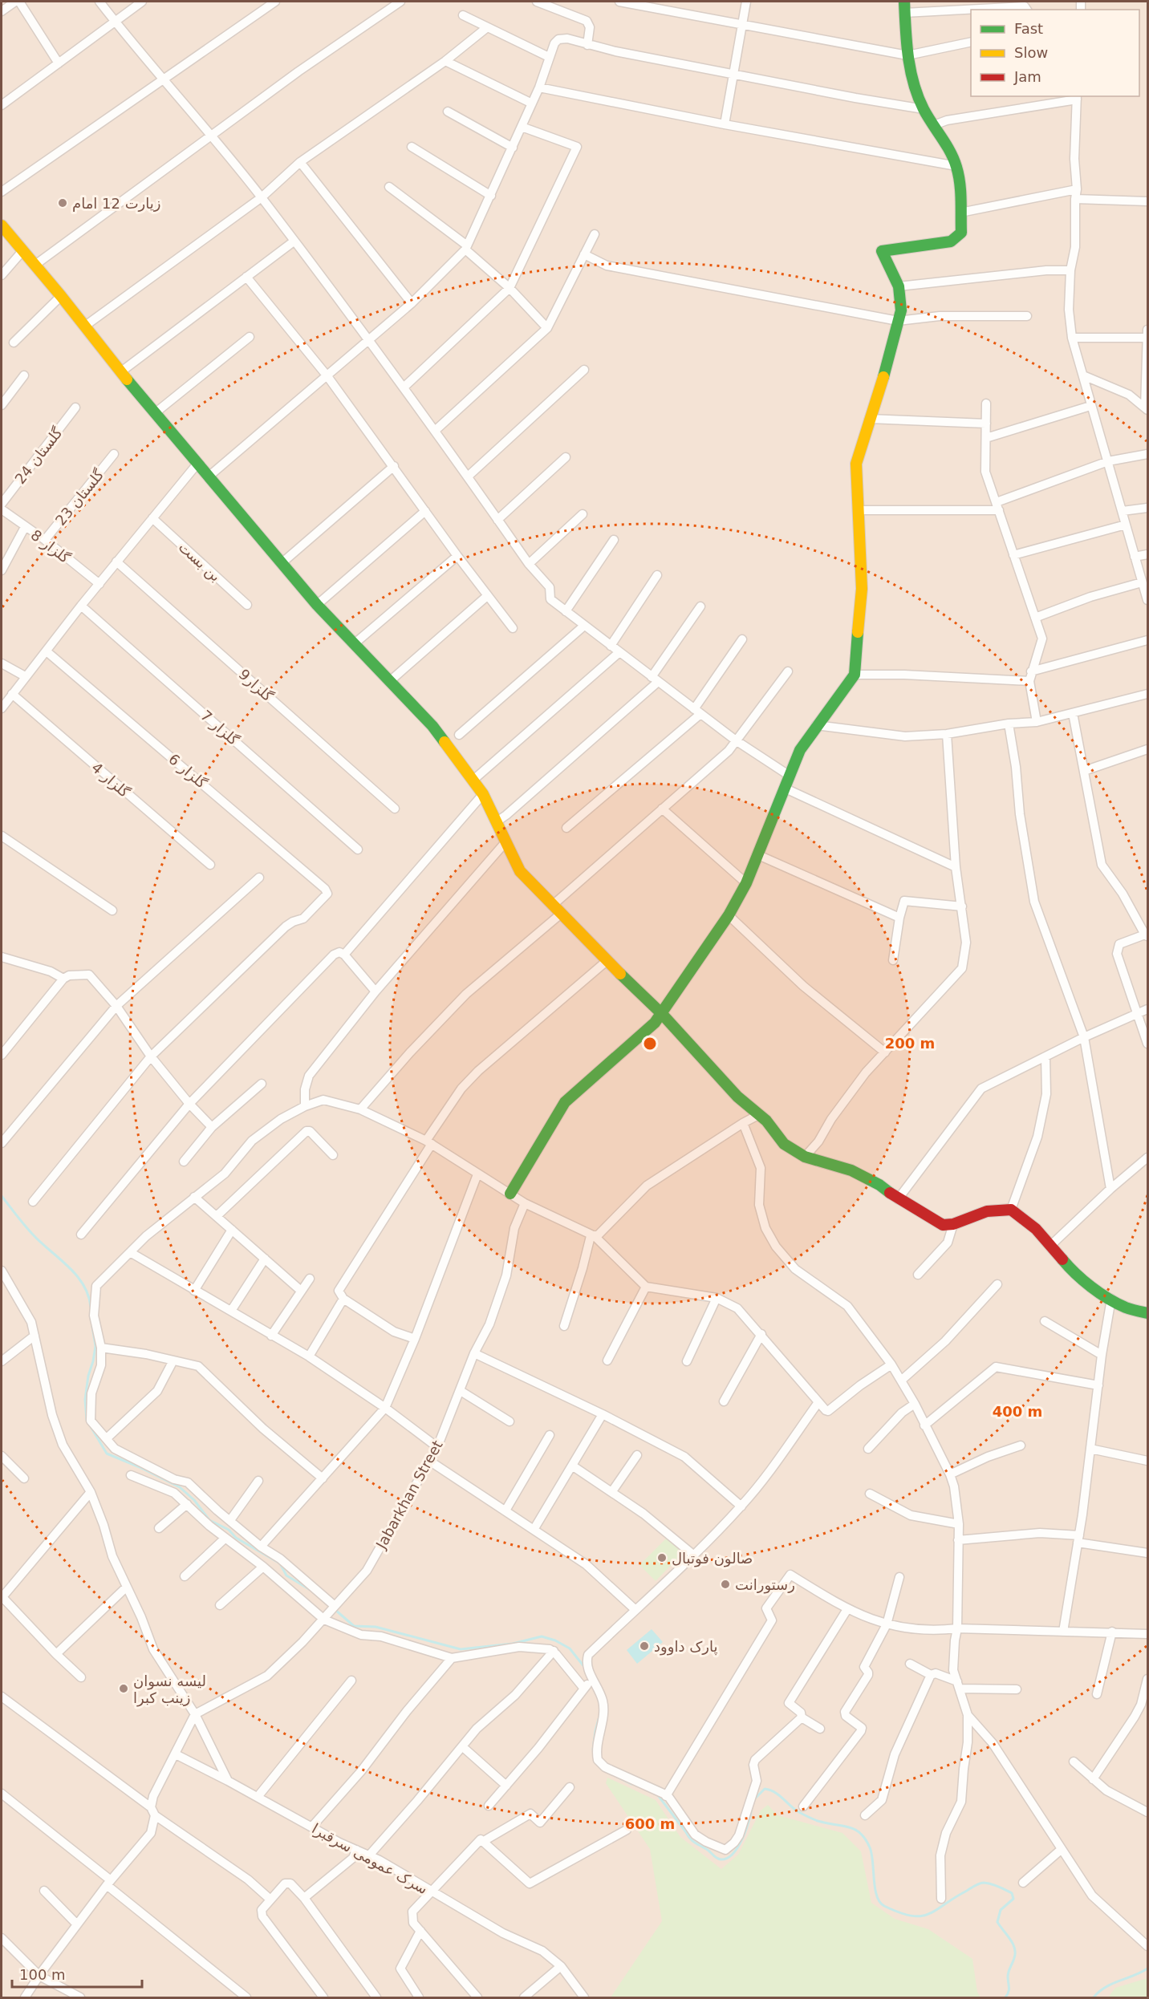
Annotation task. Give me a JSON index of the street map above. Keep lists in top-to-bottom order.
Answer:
{
  "streets": {
    "street": [
      "گلستان 24",
      "گلستان 23",
      "گلزار 8",
      "بن بست",
      "گلزار9",
      "گلزار 7",
      "گلزار 6",
      "گلزار 4",
      "Jabarkhan Street",
      "سرک عمومی سرقبرا"
    ]
  },
  "crossings": [
    ["گلستان 23", "گلزار 8"]
  ],
  "places": [
    "زیارت 12 امام",
    "صالون فوتبال",
    "رستورانت",
    "پارک داوود",
    "لیسه نسوان زینب کبرا"
  ],
  "legend": ["Fast", "Slow", "Jam"],
  "scale_bar": "100 m",
  "rings": ["200 m", "400 m", "600 m"]
}
